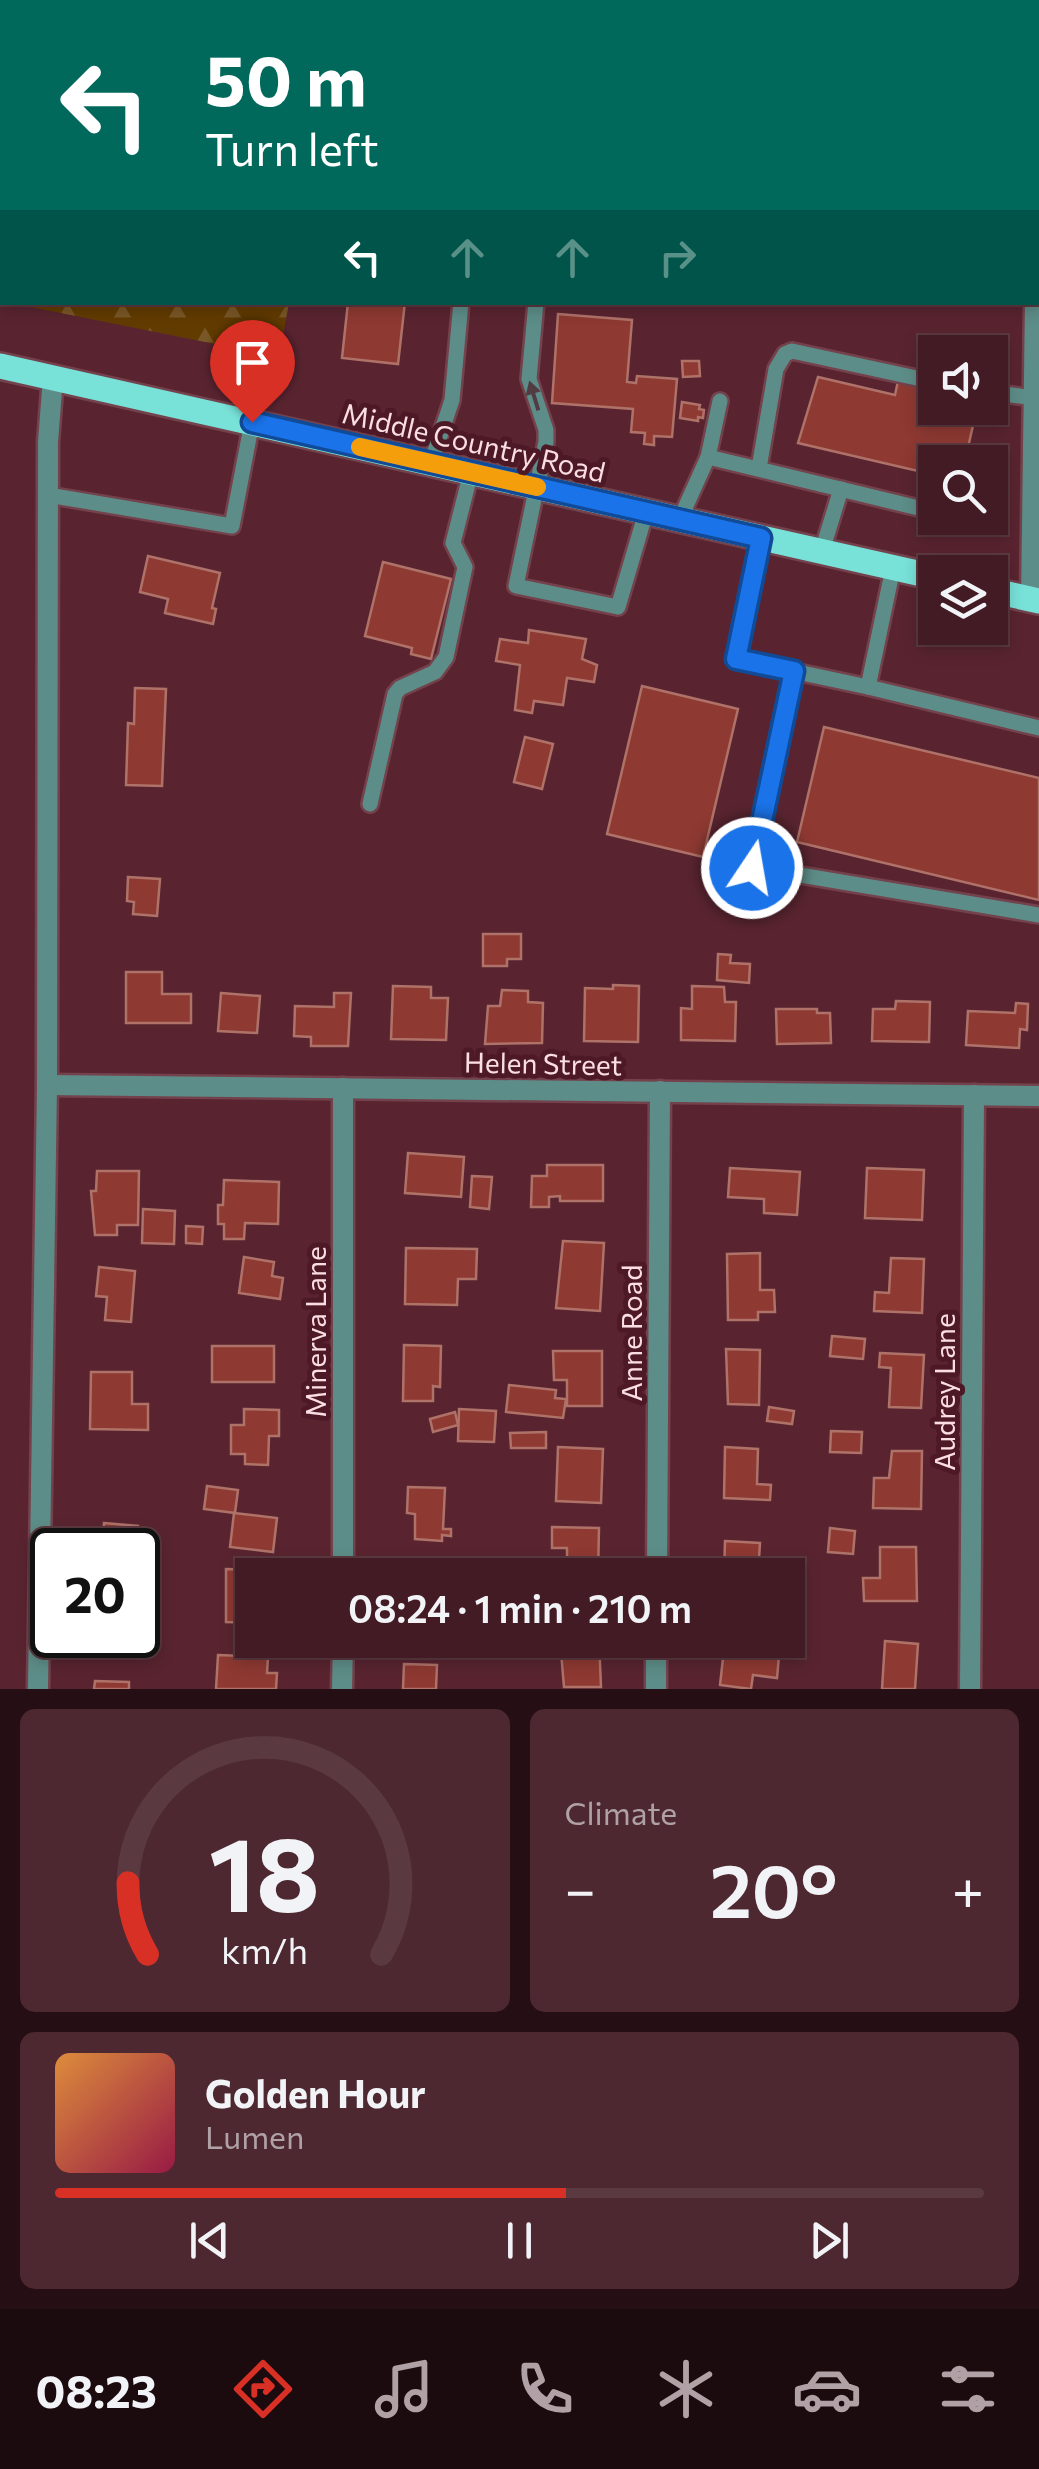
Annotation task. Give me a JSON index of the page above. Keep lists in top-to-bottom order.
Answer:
{
  "streets": {
    "main road": ["Middle Country Road"],
    "street": [
      "Helen Street",
      "Minerva Lane",
      "Anne Road",
      "Audrey Lane"
    ]
  },
  "crossings": [
    ["Helen Street", "Minerva Lane"],
    ["Helen Street", "Anne Road"],
    ["Helen Street", "Audrey Lane"]
  ],
  "page": {
    "turn": ["50 m", "Turn left"],
    "limit": "20",
    "trip": "08:24 · 1 min · 210 m",
    "tile": "Climate",
    "heat": ["−", "20°", "+"],
    "song": ["Golden Hour", "Lumen"],
    "tabs": "08:23",
    "gauge": ["18", "km/h"]
  }
}
